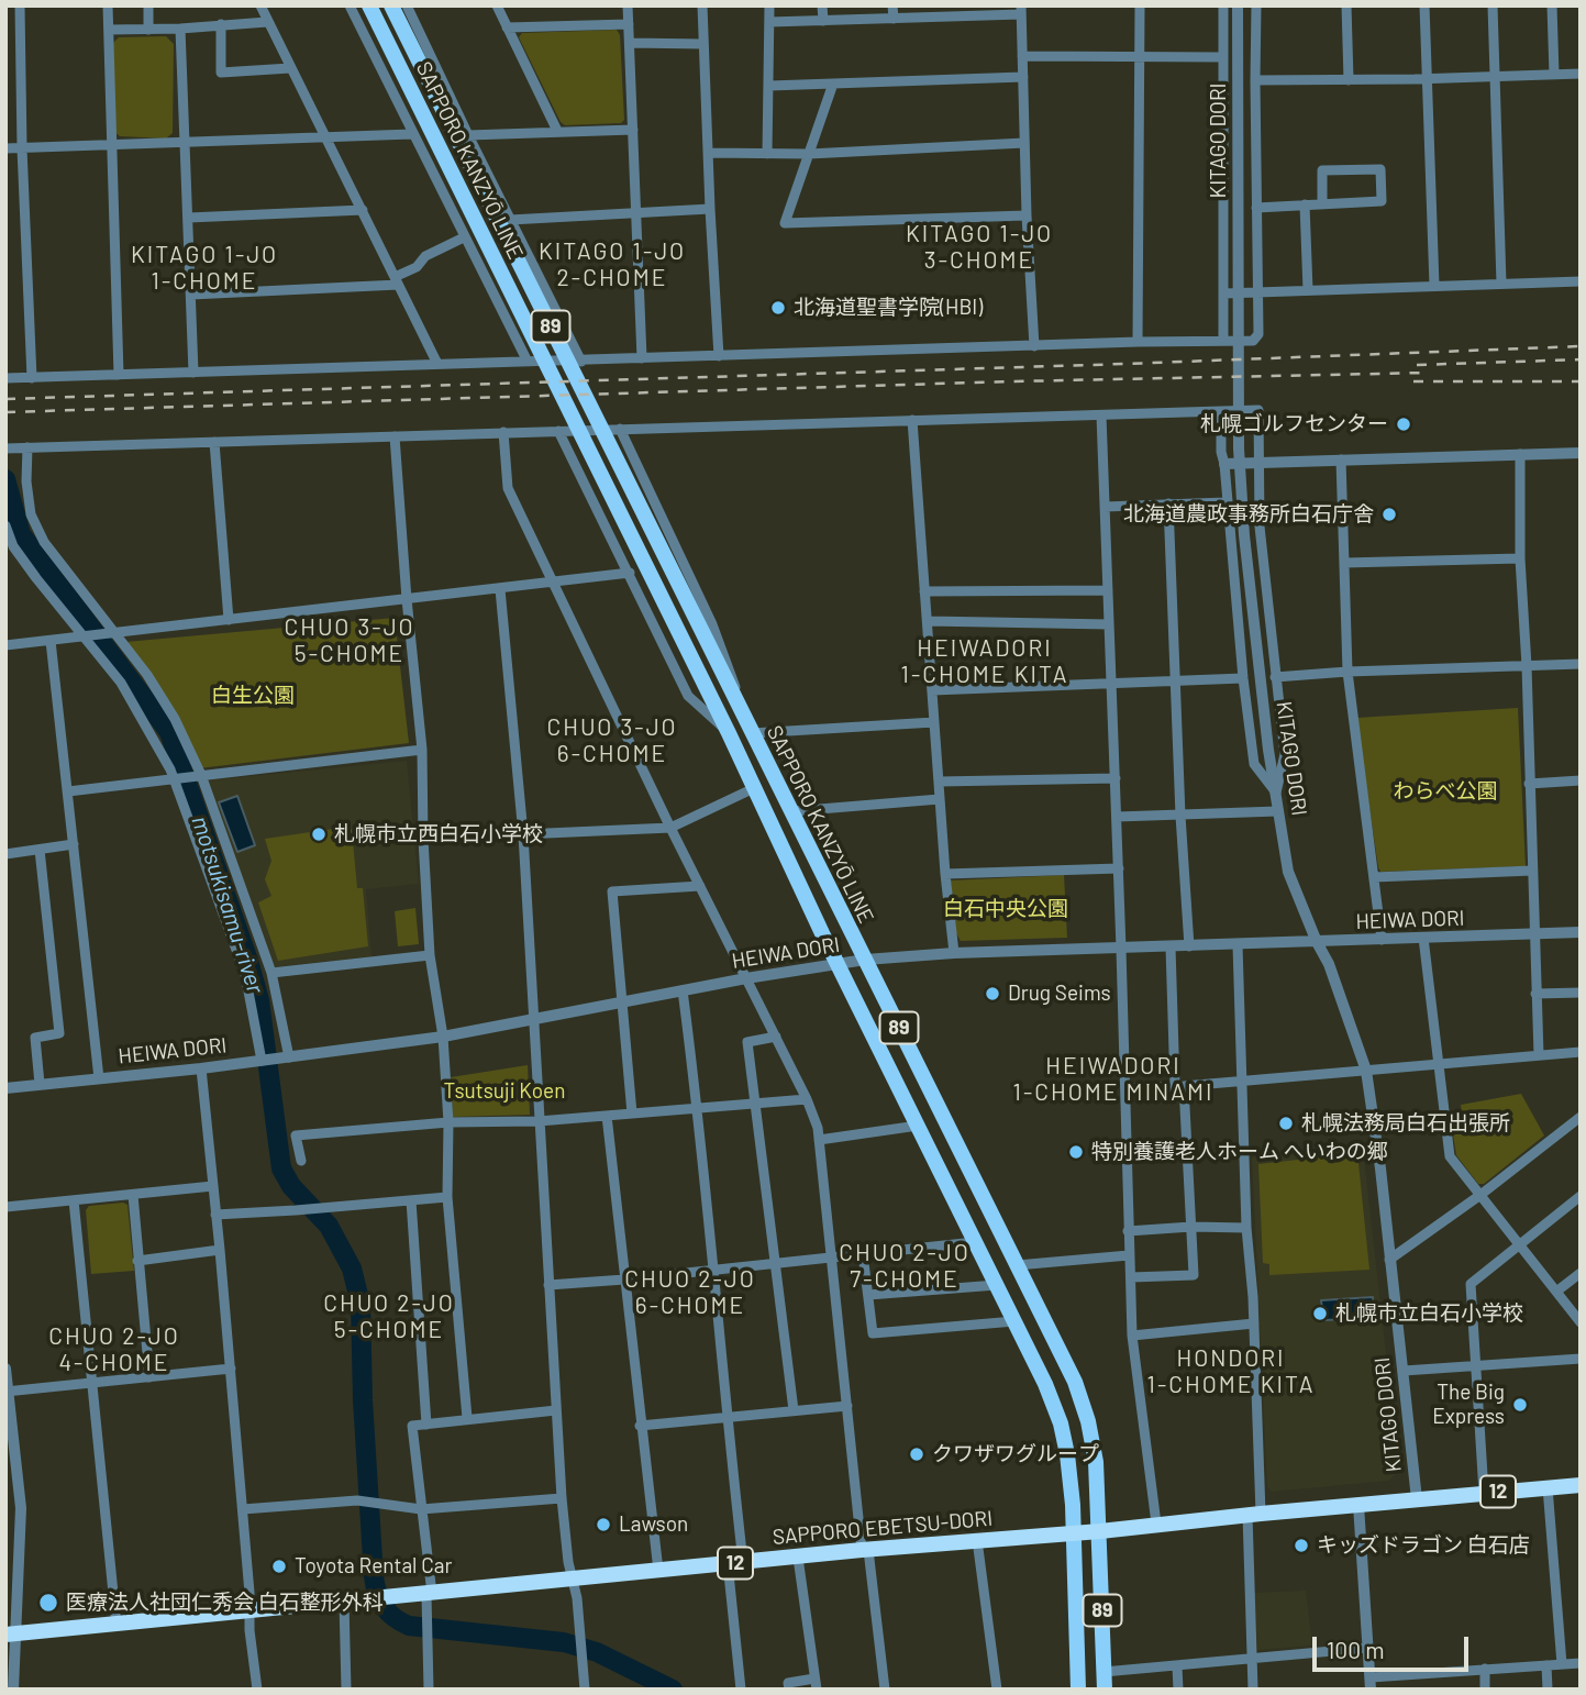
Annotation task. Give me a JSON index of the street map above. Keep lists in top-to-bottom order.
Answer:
{
  "streets": {
    "highway": ["12", "SAPPORO EBETSU-DORI"],
    "main road": ["SAPPORO KANZYŌ LINE", "89"],
    "street": ["KITAGO DORI", "HEIWA DORI"]
  },
  "crossings": [
    ["KITAGO DORI", "HEIWA DORI"],
    ["KITAGO DORI", "SAPPORO EBETSU-DORI"],
    ["SAPPORO KANZYŌ LINE", "HEIWA DORI"],
    ["SAPPORO KANZYŌ LINE", "SAPPORO EBETSU-DORI"]
  ],
  "districts": [
    "KITAGO 1-JO 3-CHOME",
    "KITAGO 1-JO 2-CHOME",
    "KITAGO 1-JO 1-CHOME",
    "CHUO 3-JO 5-CHOME",
    "HEIWADORI 1-CHOME KITA",
    "CHUO 3-JO 6-CHOME",
    "HEIWADORI 1-CHOME MINAMI",
    "CHUO 2-JO 7-CHOME",
    "CHUO 2-JO 6-CHOME",
    "CHUO 2-JO 5-CHOME",
    "CHUO 2-JO 4-CHOME",
    "HONDORI 1-CHOME KITA"
  ],
  "water": ["motsukisamu-river"],
  "parks": [
    "白生公園",
    "わらべ公園",
    "白石中央公園",
    "Tsutsuji Koen"
  ],
  "places": [
    "北海道聖書学院(HBI)",
    "札幌ゴルフセンター",
    "北海道農政事務所白石庁舎",
    "札幌市立西白石小学校",
    "Drug Seims",
    "札幌法務局白石出張所",
    "特別養護老人ホーム へいわの郷",
    "札幌市立白石小学校",
    "The Big Express",
    "クワザワグループ",
    "Lawson",
    "キッズドラゴン 白石店",
    "Toyota Rental Car",
    "医療法人社団仁秀会 白石整形外科"
  ],
  "scale_bar": "100 m"
}
